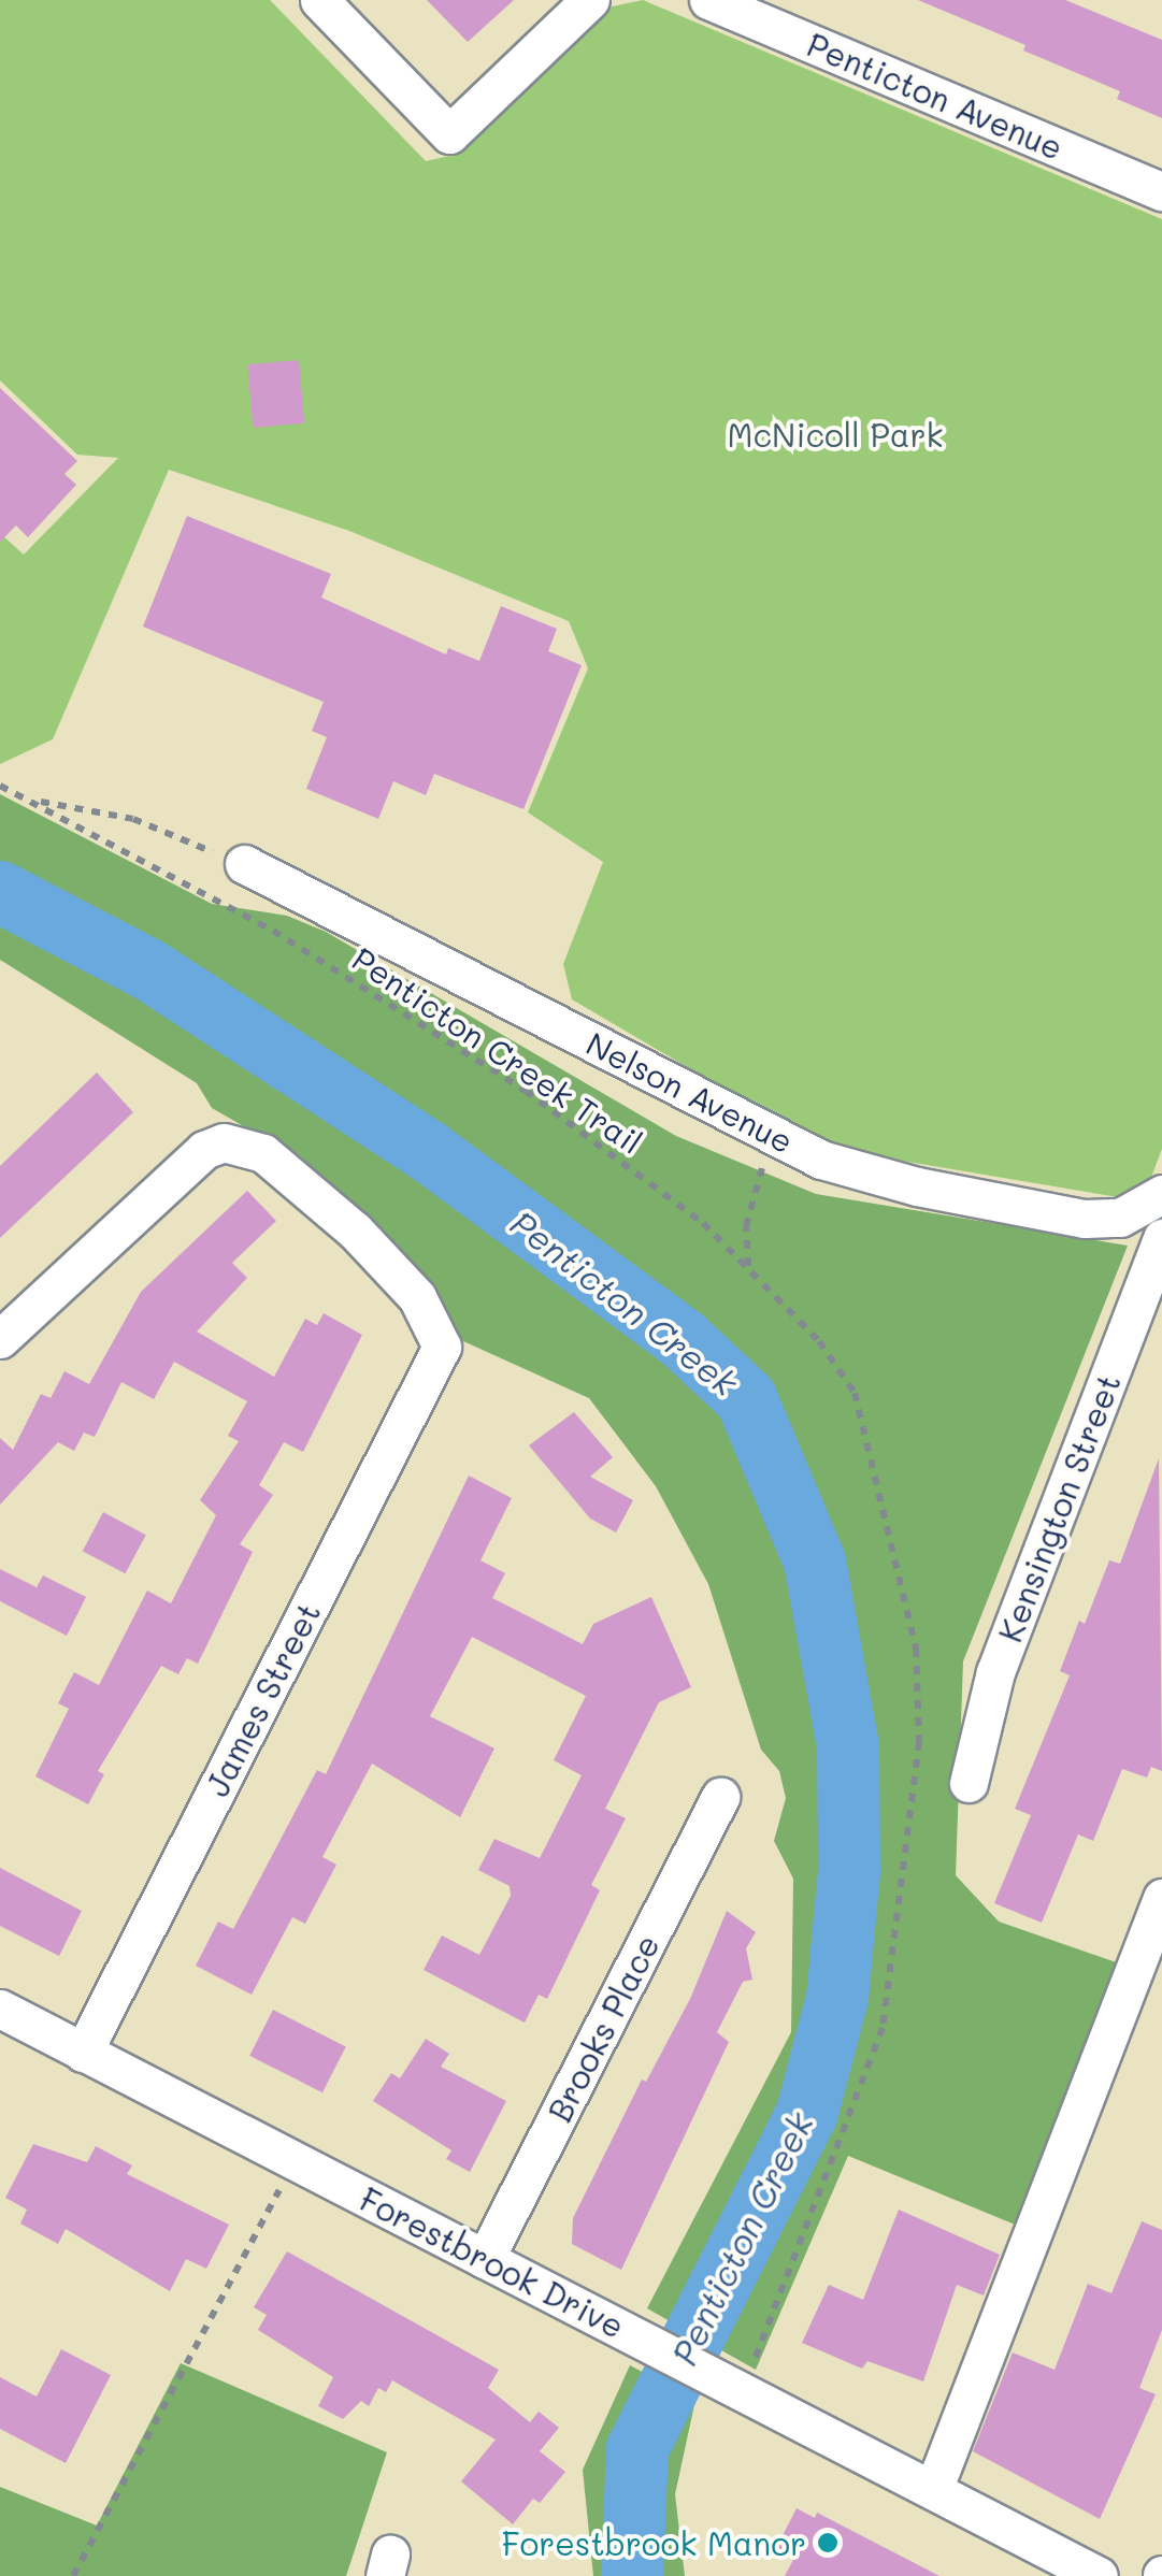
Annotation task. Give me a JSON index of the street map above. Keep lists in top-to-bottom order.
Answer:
{
  "streets": {
    "street": [
      "Penticton Avenue",
      "Nelson Avenue",
      "Kensington Street",
      "James Street",
      "Brooks Place",
      "Forestbrook Drive"
    ],
    "path": ["Penticton Creek Trail"]
  },
  "crossings": [
    ["Penticton Creek Trail", "Forestbrook Drive"],
    ["James Street", "Forestbrook Drive"],
    ["Brooks Place", "Forestbrook Drive"]
  ],
  "water": ["Penticton Creek"],
  "parks": ["McNicoll Park"],
  "places": ["Forestbrook Manor"]
}
